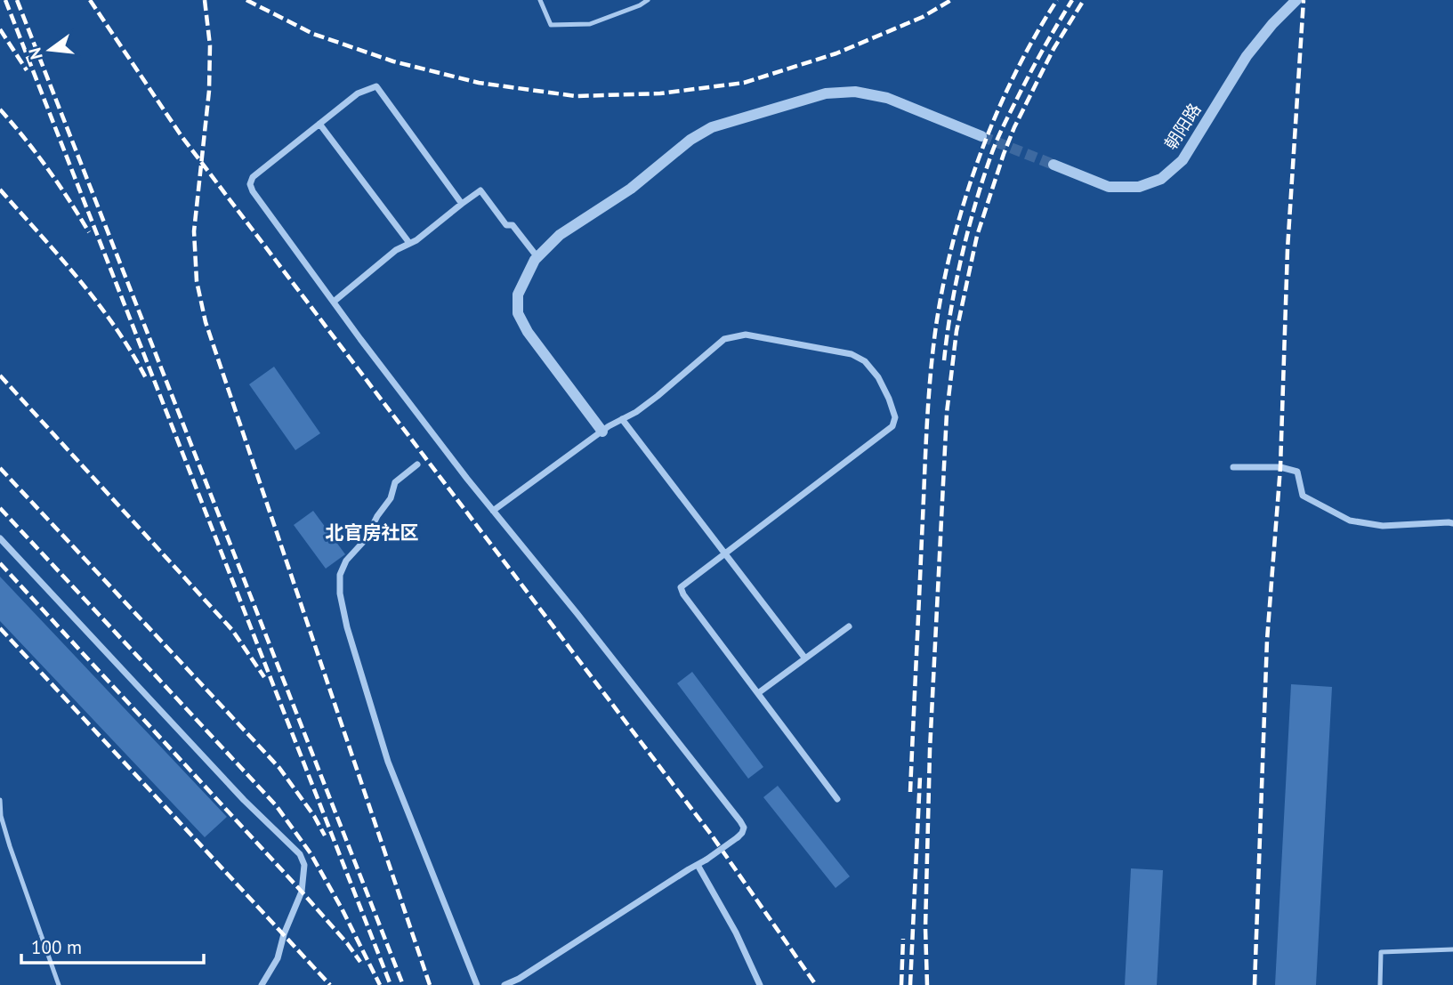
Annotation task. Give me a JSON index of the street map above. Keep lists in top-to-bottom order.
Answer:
{
  "streets": {
    "street": ["朝阳路"]
  },
  "districts": ["北官房社区"],
  "scale_bar": "100 m",
  "north": "left"
}
